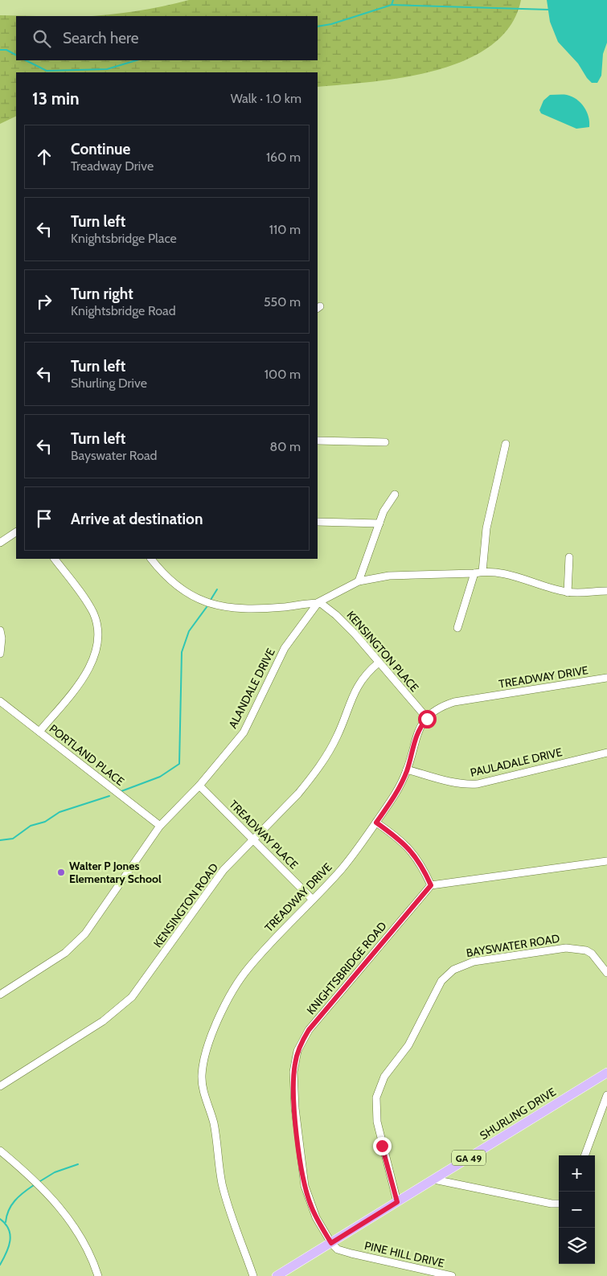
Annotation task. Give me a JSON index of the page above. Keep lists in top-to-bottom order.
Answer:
{
  "streets": {
    "main road": ["SHURLING DRIVE", "GA 49"],
    "street": [
      "KENSINGTON PLACE",
      "TREADWAY DRIVE",
      "ALANDALE DRIVE",
      "PORTLAND PLACE",
      "PAULADALE DRIVE",
      "TREADWAY PLACE",
      "KENSINGTON ROAD",
      "BAYSWATER ROAD",
      "KNIGHTSBRIDGE ROAD",
      "PINE HILL DRIVE"
    ]
  },
  "crossings": [
    ["KENSINGTON PLACE", "TREADWAY DRIVE"],
    ["KENSINGTON PLACE", "ALANDALE DRIVE"],
    ["KENSINGTON PLACE", "KENSINGTON ROAD"],
    ["TREADWAY DRIVE", "PAULADALE DRIVE"],
    ["TREADWAY DRIVE", "TREADWAY PLACE"],
    ["ALANDALE DRIVE", "PORTLAND PLACE"],
    ["ALANDALE DRIVE", "TREADWAY PLACE"],
    ["TREADWAY PLACE", "KENSINGTON ROAD"],
    ["BAYSWATER ROAD", "SHURLING DRIVE"],
    ["KNIGHTSBRIDGE ROAD", "SHURLING DRIVE"],
    ["KNIGHTSBRIDGE ROAD", "PINE HILL DRIVE"],
    ["SHURLING DRIVE", "PINE HILL DRIVE"]
  ],
  "places": ["Walter P Jones Elementary School"],
  "page": {
    "search": "Search here",
    "heading": ["13 min", "Walk · 1.0 km"],
    "list": [
      ["Continue", "Treadway Drive", "160 m"],
      ["Turn left", "Knightsbridge Place", "110 m"],
      ["Turn right", "Knightsbridge Road", "550 m"],
      ["Turn left", "Shurling Drive", "100 m"],
      ["Turn left", "Bayswater Road", "80 m"],
      "Arrive at destination"
    ],
    "map_buttons": ["+", "−"]
  }
}
